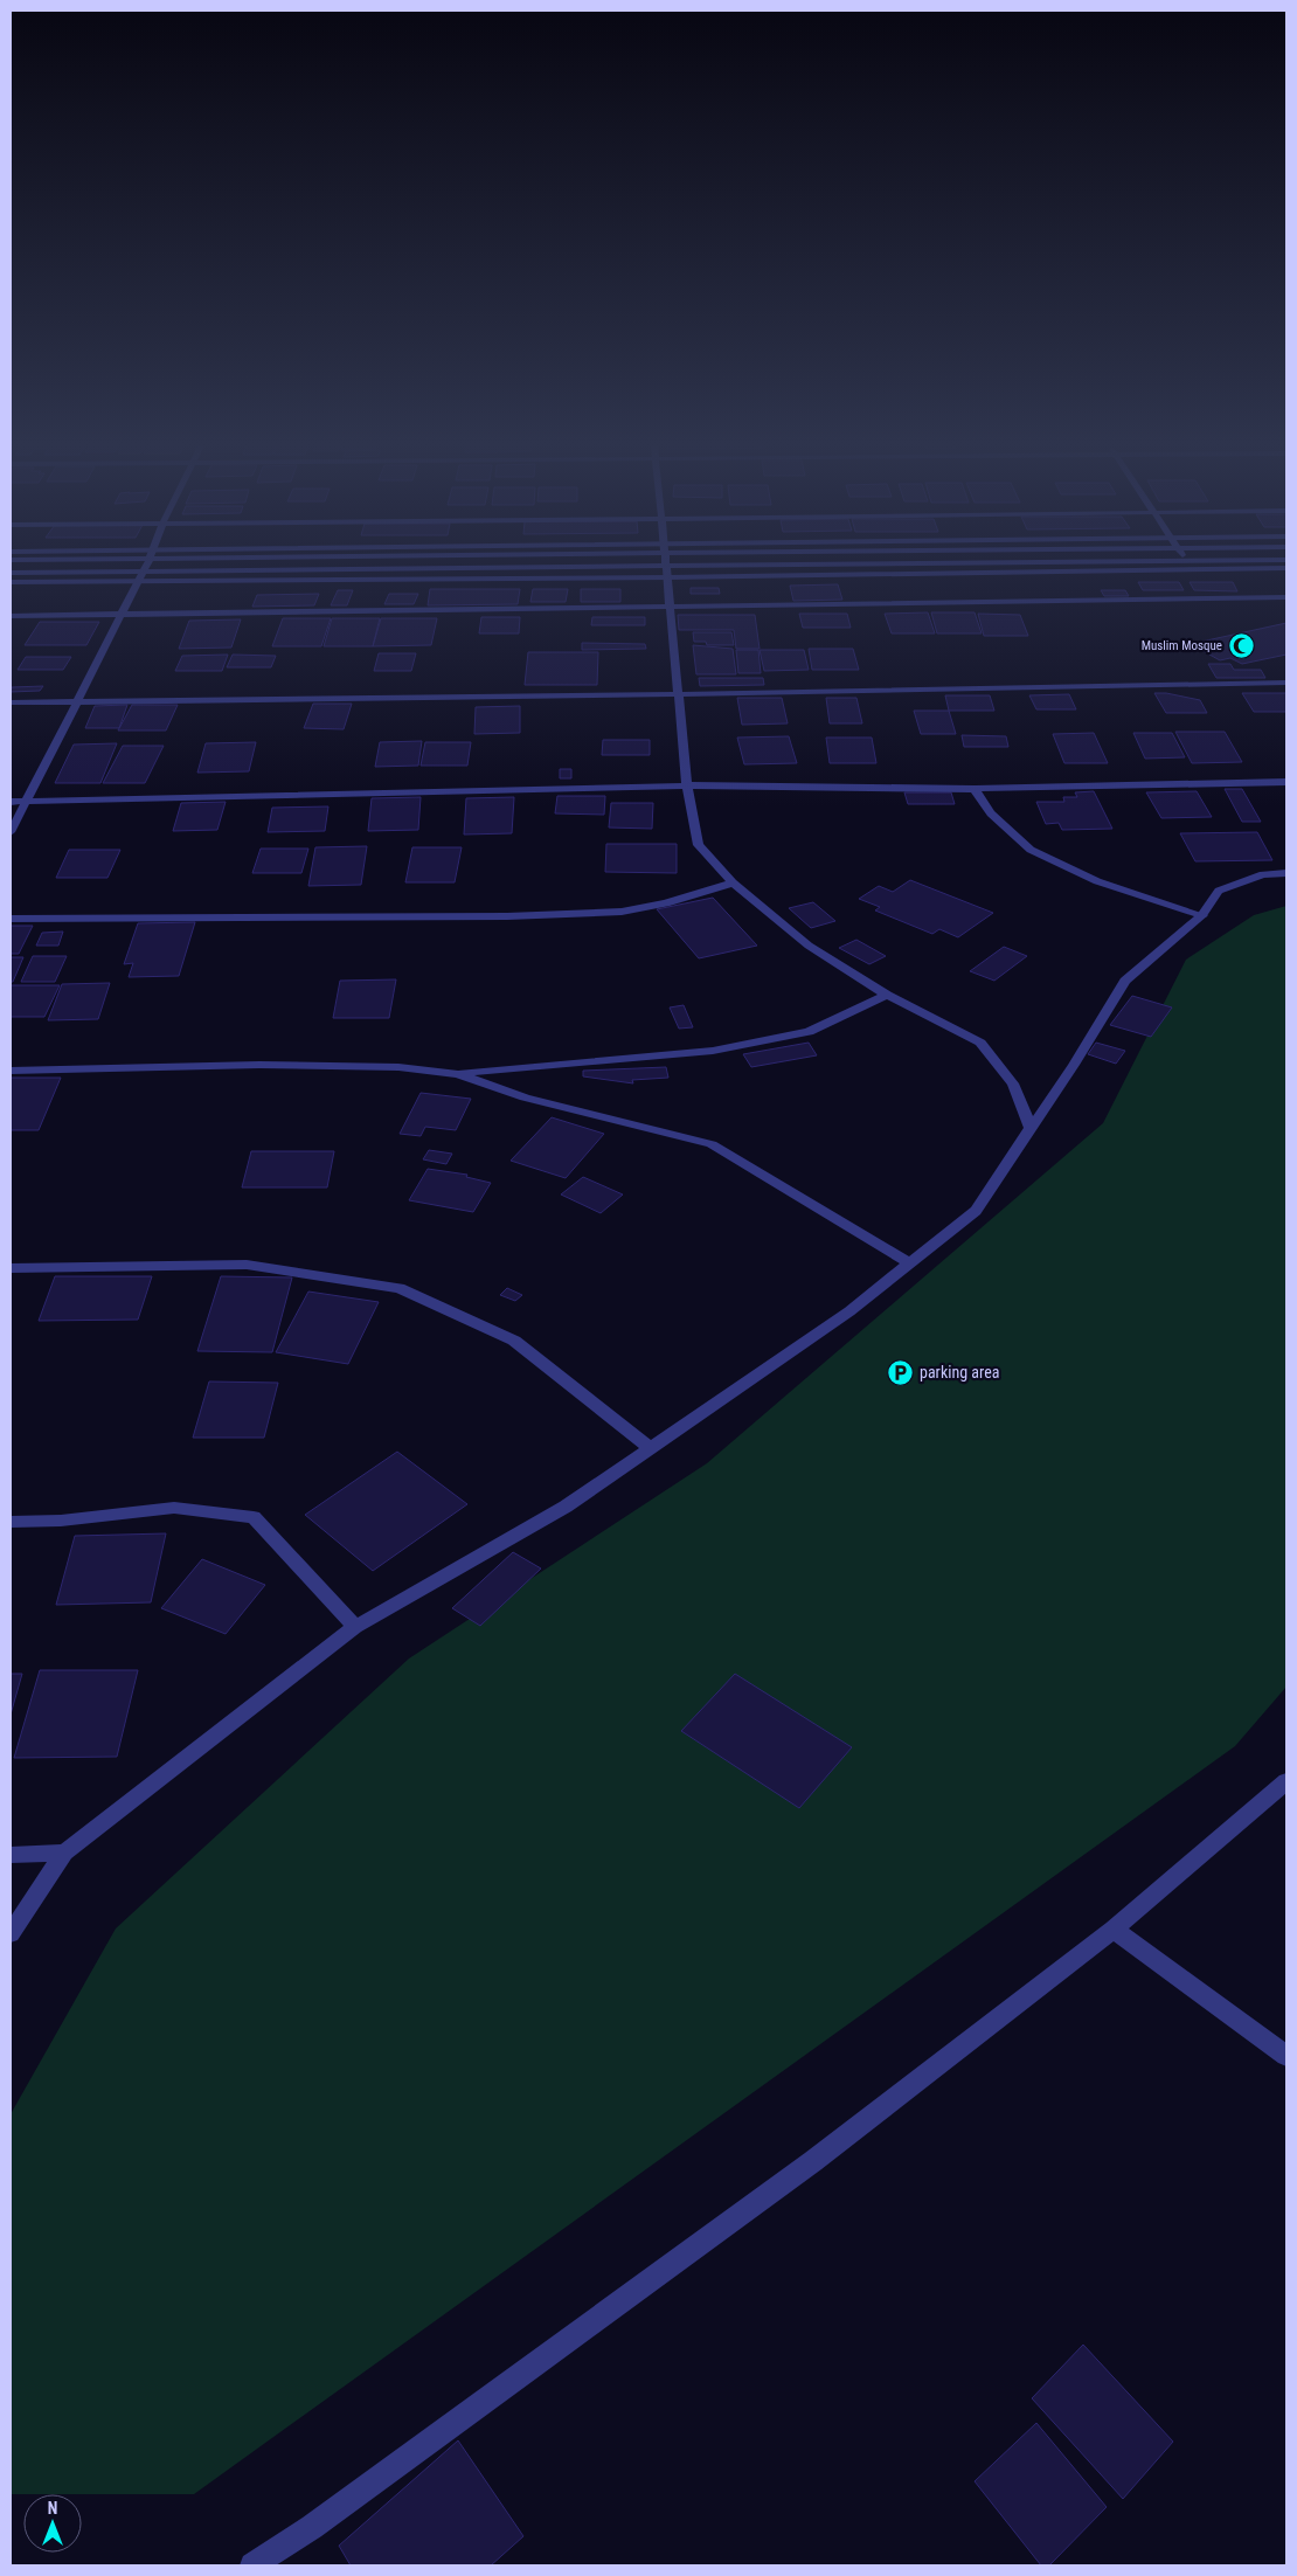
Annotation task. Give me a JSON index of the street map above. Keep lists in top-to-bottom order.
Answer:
{
  "places": {
    "mosque": ["Muslim Mosque"],
    "parking": ["parking area"]
  },
  "north": "top"
}
